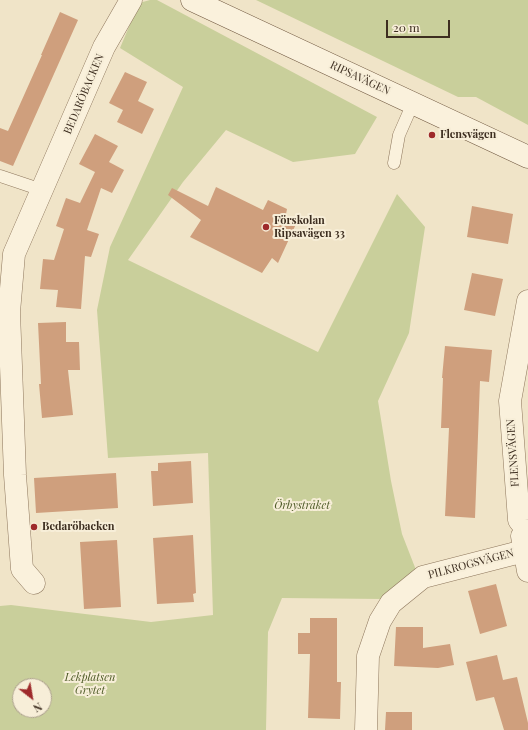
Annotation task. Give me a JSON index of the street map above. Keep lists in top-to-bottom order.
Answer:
{
  "streets": {
    "street": [
      "RIPSAVÄGEN",
      "BEDARÖBACKEN",
      "FLENSVÄGEN",
      "PILKROGSVÄGEN"
    ]
  },
  "crossings": [
    ["FLENSVÄGEN", "PILKROGSVÄGEN"]
  ],
  "parks": ["Örbystråket", "Lekplatsen Grytet"],
  "places": ["Flensvägen", "Förskolan Ripsavägen 33", "Bedaröbacken"],
  "scale_bar": "20 m",
  "north": "bottom right"
}
